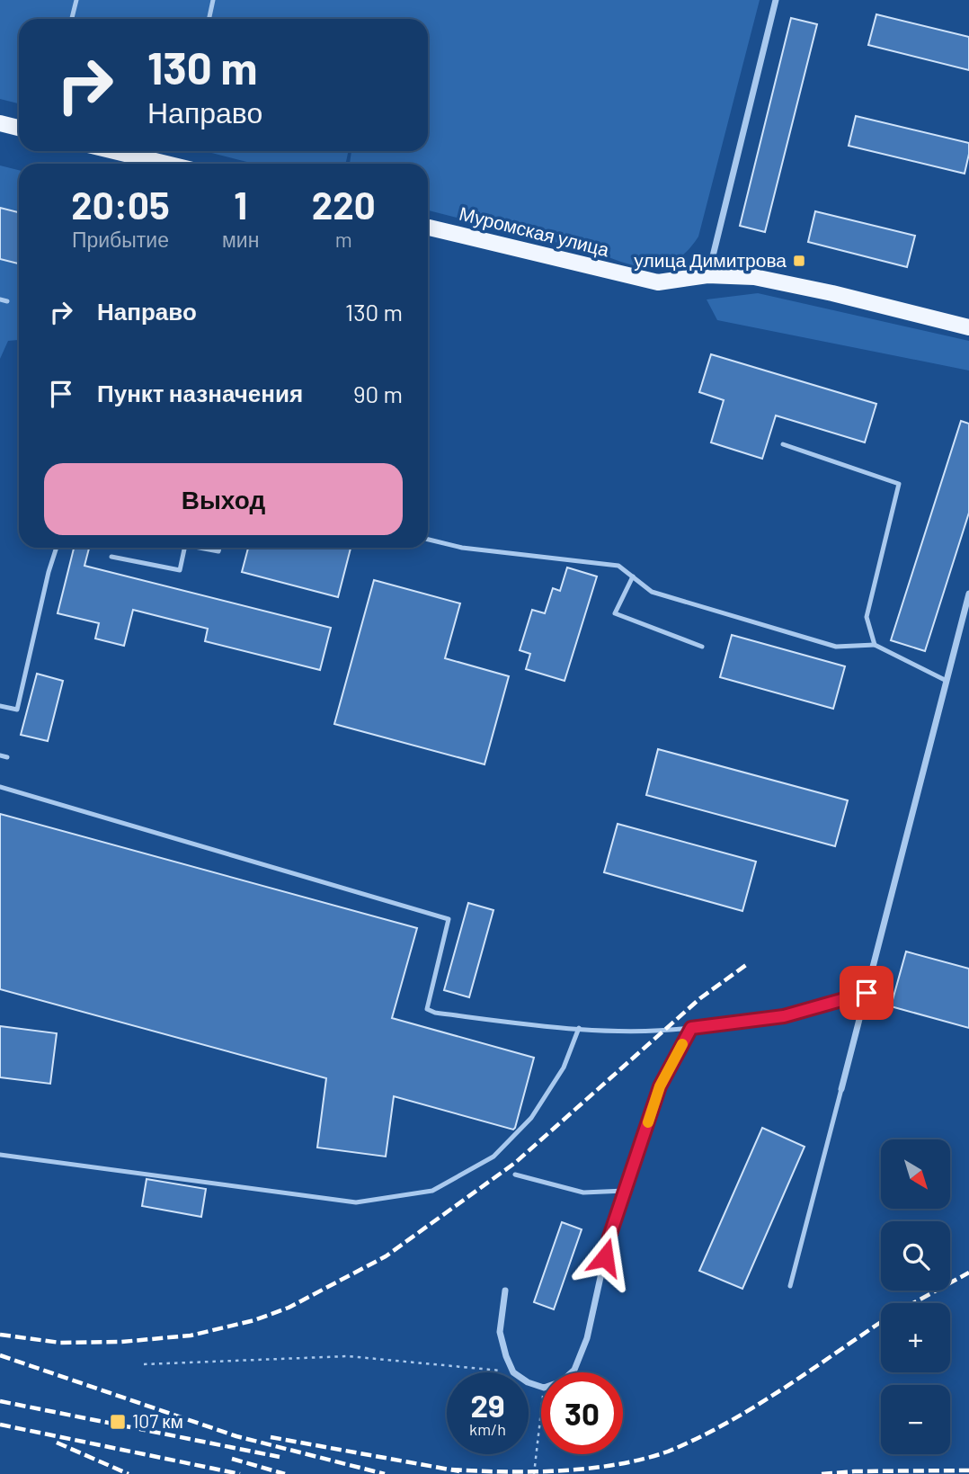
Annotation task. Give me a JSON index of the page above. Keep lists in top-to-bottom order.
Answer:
{
  "streets": {
    "main road": ["Муромская улица"]
  },
  "places": {
    "transit": ["улица Димитрова", "107 км"]
  },
  "north": "bottom right",
  "page": {
    "turn": ["130 m", "Направо"],
    "eta": [
      "20:05",
      "Прибытие",
      "1",
      "мин",
      "220",
      "m"
    ],
    "list": [
      {
        "name": "Направо",
        "value": "130 m"
      },
      {
        "name": "Пункт назначения",
        "value": "90 m"
      }
    ],
    "buttons": "Выход",
    "map_buttons": ["+", "−"],
    "speed": "29 km/h",
    "limit": "30"
  }
}
